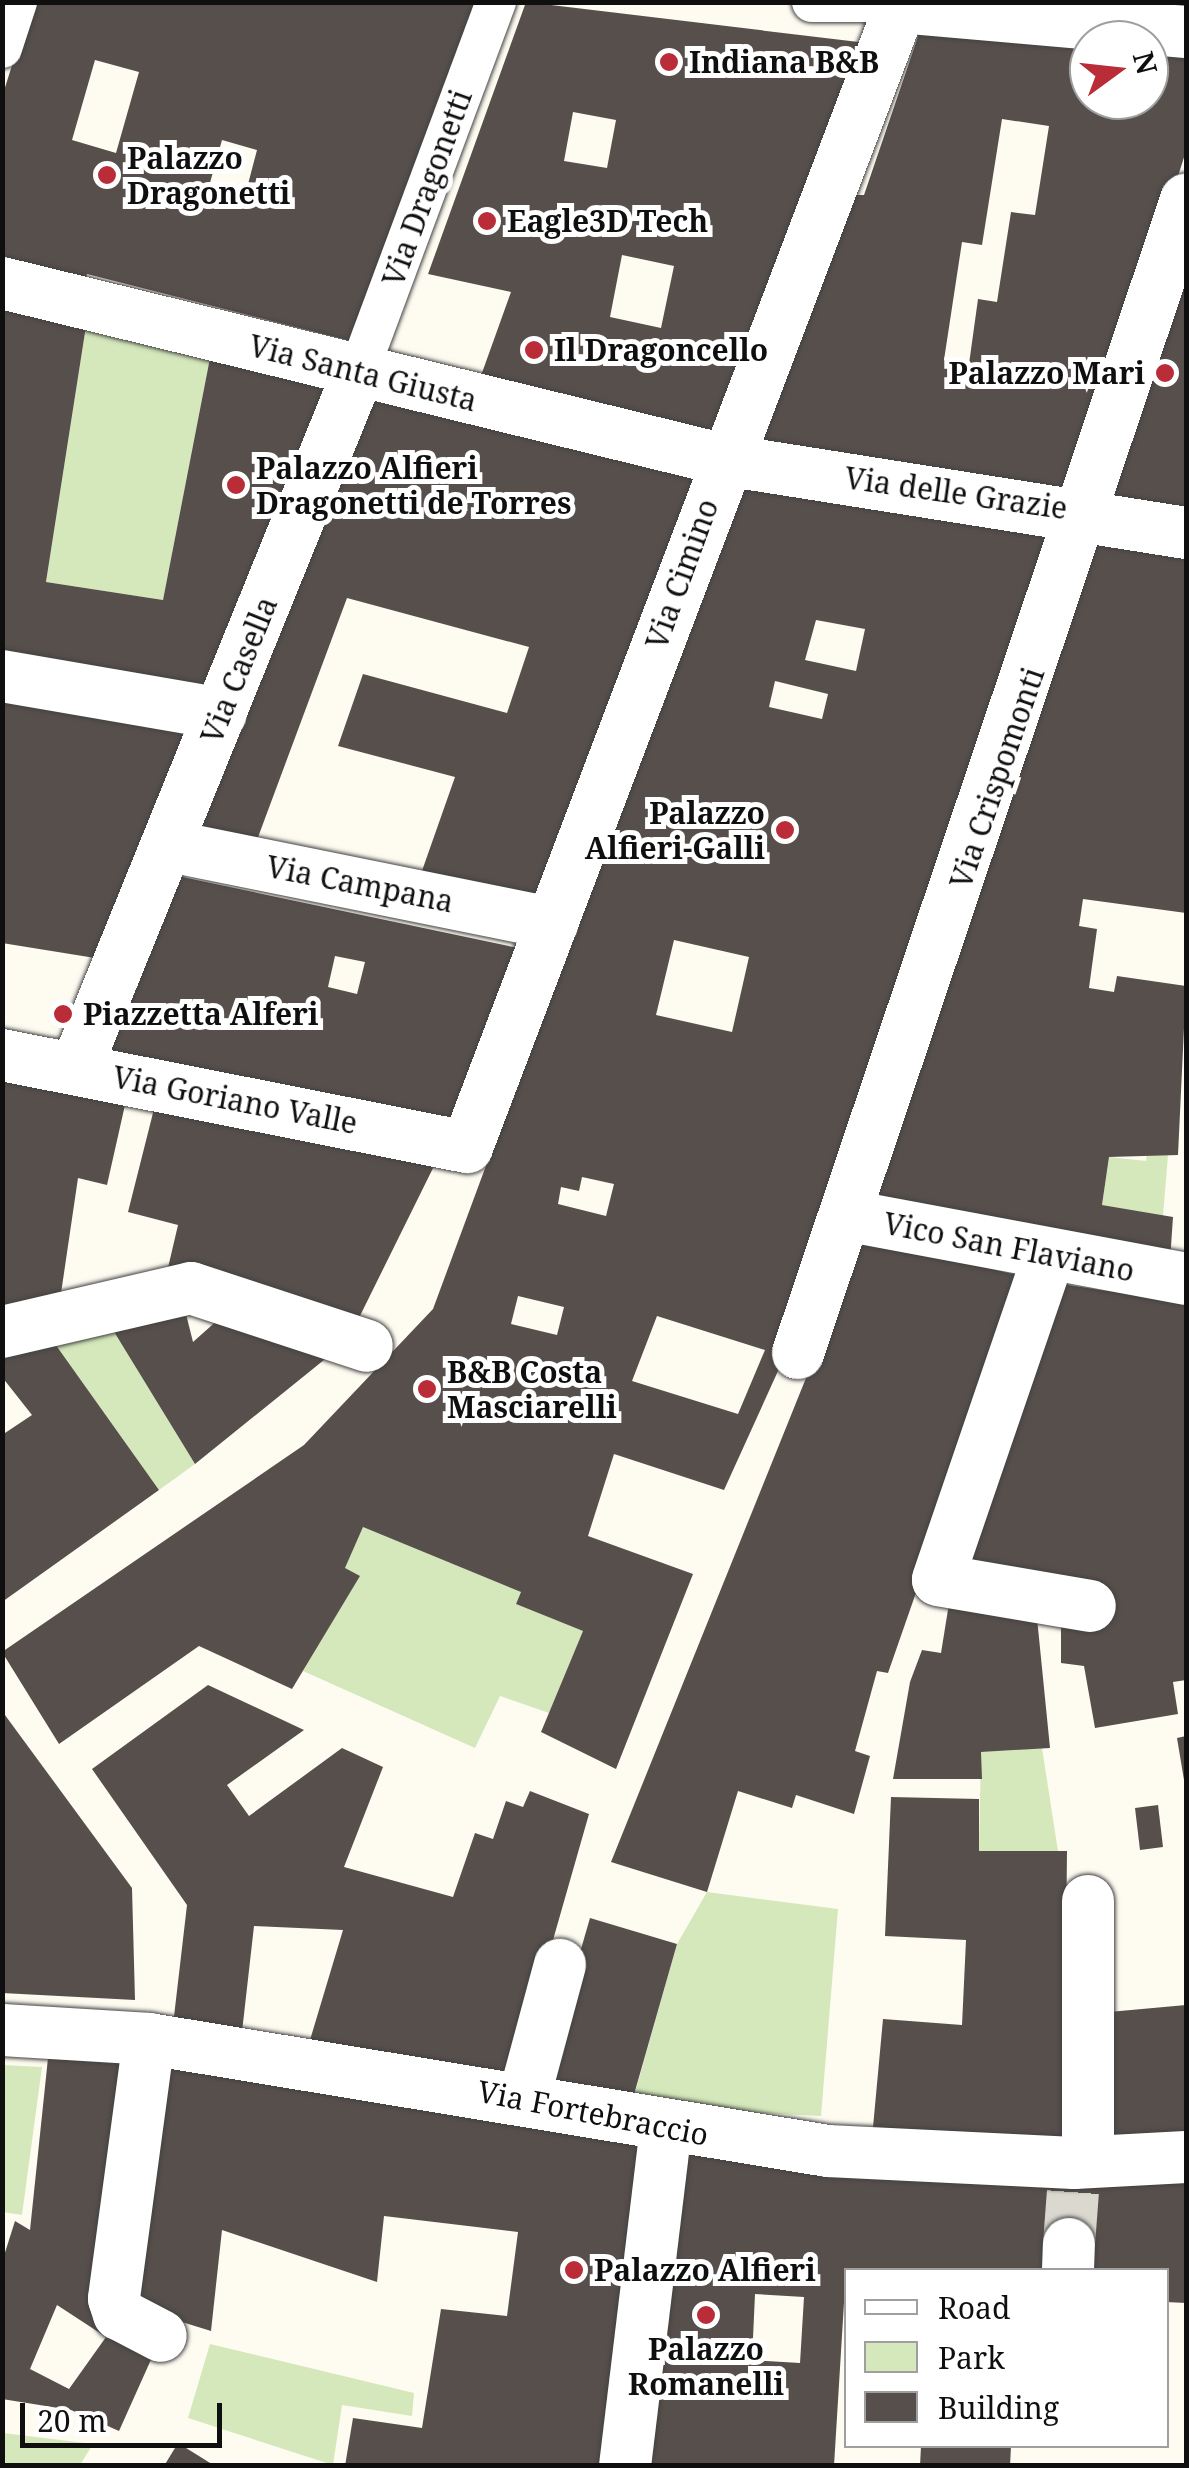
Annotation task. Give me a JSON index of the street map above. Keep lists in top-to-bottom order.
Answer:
{
  "streets": {
    "street": [
      "Via Dragonetti",
      "Via Santa Giusta",
      "Via delle Grazie",
      "Via Cimino",
      "Via Casella",
      "Via Crispomonti",
      "Via Campana",
      "Via Goriano Valle",
      "Vico San Flaviano",
      "Via Fortebraccio"
    ]
  },
  "crossings": [
    ["Via Dragonetti", "Via Santa Giusta"],
    ["Via Dragonetti", "Via Casella"],
    ["Via Santa Giusta", "Via delle Grazie"],
    ["Via Santa Giusta", "Via Cimino"],
    ["Via Santa Giusta", "Via Casella"],
    ["Via delle Grazie", "Via Cimino"],
    ["Via delle Grazie", "Via Crispomonti"],
    ["Via Cimino", "Via Campana"],
    ["Via Cimino", "Via Goriano Valle"],
    ["Via Casella", "Via Campana"],
    ["Via Casella", "Via Goriano Valle"],
    ["Via Crispomonti", "Vico San Flaviano"]
  ],
  "places": [
    "Indiana B&B",
    "Palazzo Dragonetti",
    "Eagle3D Tech",
    "Il Dragoncello",
    "Palazzo Mari",
    "Palazzo Alfieri Dragonetti de Torres",
    "Palazzo Alfieri-Galli",
    "Piazzetta Alferi",
    "B&B Costa Masciarelli",
    "Palazzo Alfieri",
    "Palazzo Romanelli"
  ],
  "legend": ["Road", "Park", "Building"],
  "scale_bar": "20 m",
  "north": "right"
}
